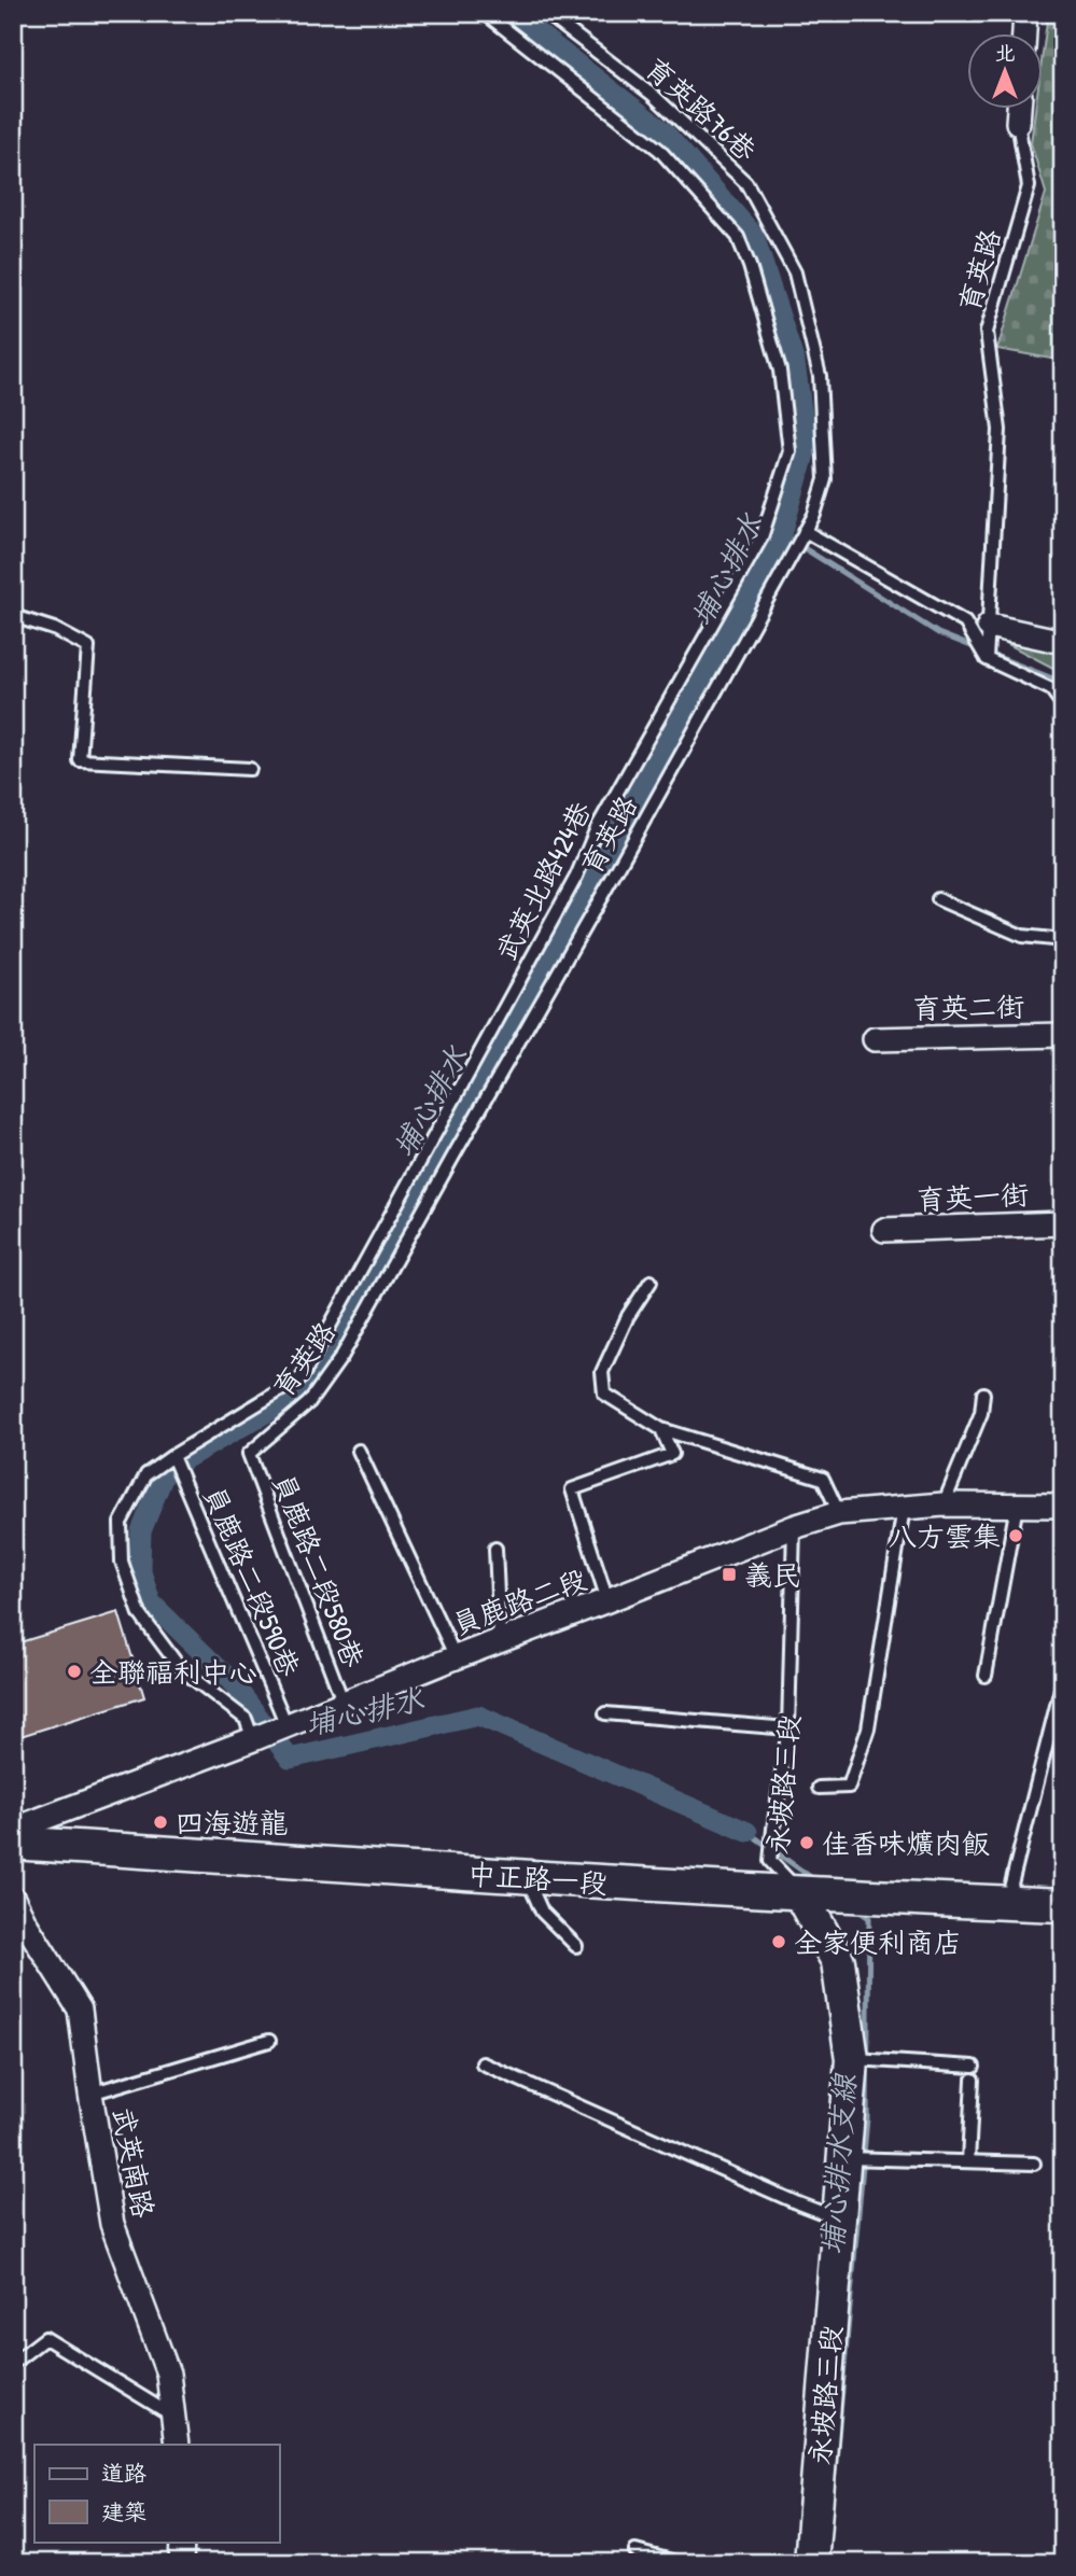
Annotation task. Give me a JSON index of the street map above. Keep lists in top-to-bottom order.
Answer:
{
  "streets": {
    "main road": ["永坡路三段", "中正路一段"],
    "street": [
      "育英二街",
      "育英一街",
      "員鹿路二段",
      "武英南路"
    ],
    "lane": [
      "育英路76巷",
      "育英路",
      "武英北路424巷",
      "員鹿路二段580巷",
      "員鹿路二段590巷"
    ]
  },
  "crossings": [
    ["育英路76巷", "育英路"],
    ["育英路", "員鹿路二段580巷"],
    ["武英北路424巷", "員鹿路二段590巷"],
    ["武英北路424巷", "員鹿路二段"],
    ["員鹿路二段580巷", "員鹿路二段"],
    ["員鹿路二段590巷", "員鹿路二段"],
    ["員鹿路二段", "永坡路三段"],
    ["永坡路三段", "中正路一段"]
  ],
  "water": ["埔心排水", "埔心排水支線"],
  "places": {
    "other": [
      "八方雲集",
      "全聯福利中心",
      "四海遊龍",
      "佳香味爌肉飯",
      "全家便利商店"
    ],
    "transit": ["義民"]
  },
  "legend": ["道路", "建築"],
  "north": "top"
}
